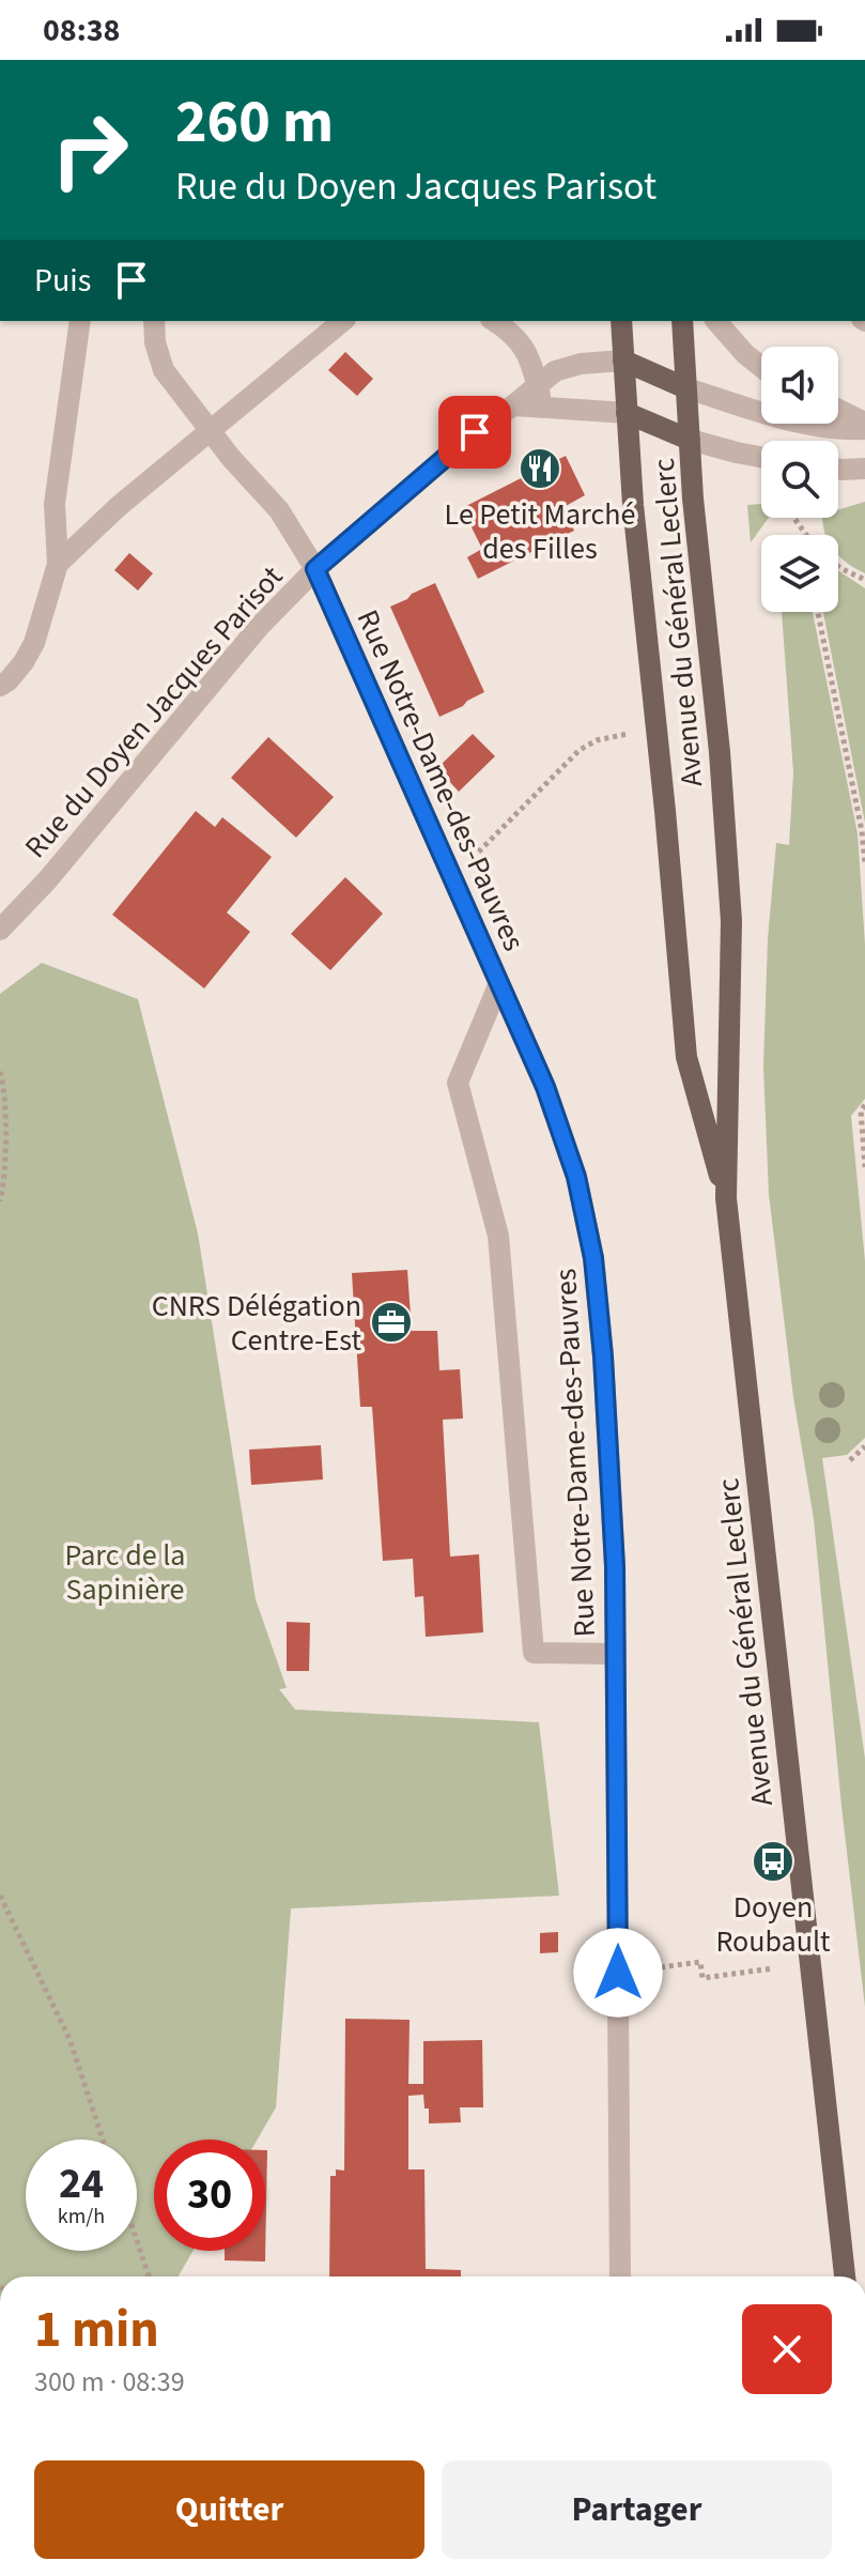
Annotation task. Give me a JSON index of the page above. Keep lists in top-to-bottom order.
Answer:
{
  "streets": {
    "main road": ["Avenue du Général Leclerc"],
    "street": ["Rue du Doyen Jacques Parisot", "Rue Notre-Dame-des-Pauvres"]
  },
  "crossings": [
    ["Rue du Doyen Jacques Parisot", "Rue Notre-Dame-des-Pauvres"]
  ],
  "parks": ["Parc de la Sapinière"],
  "places": {
    "restaurant": ["Le Petit Marché des Filles"],
    "office": ["CNRS Délégation Centre-Est"],
    "bus stop": ["Doyen Roubault"]
  },
  "page": {
    "status": "08:38",
    "turn": ["260 m", "Rue du Doyen Jacques Parisot"],
    "then": "Puis",
    "speed": "24 km/h",
    "limit": "30",
    "heading": ["1 min", "300 m · 08:39"],
    "buttons": ["Quitter", "Partager"]
  }
}
